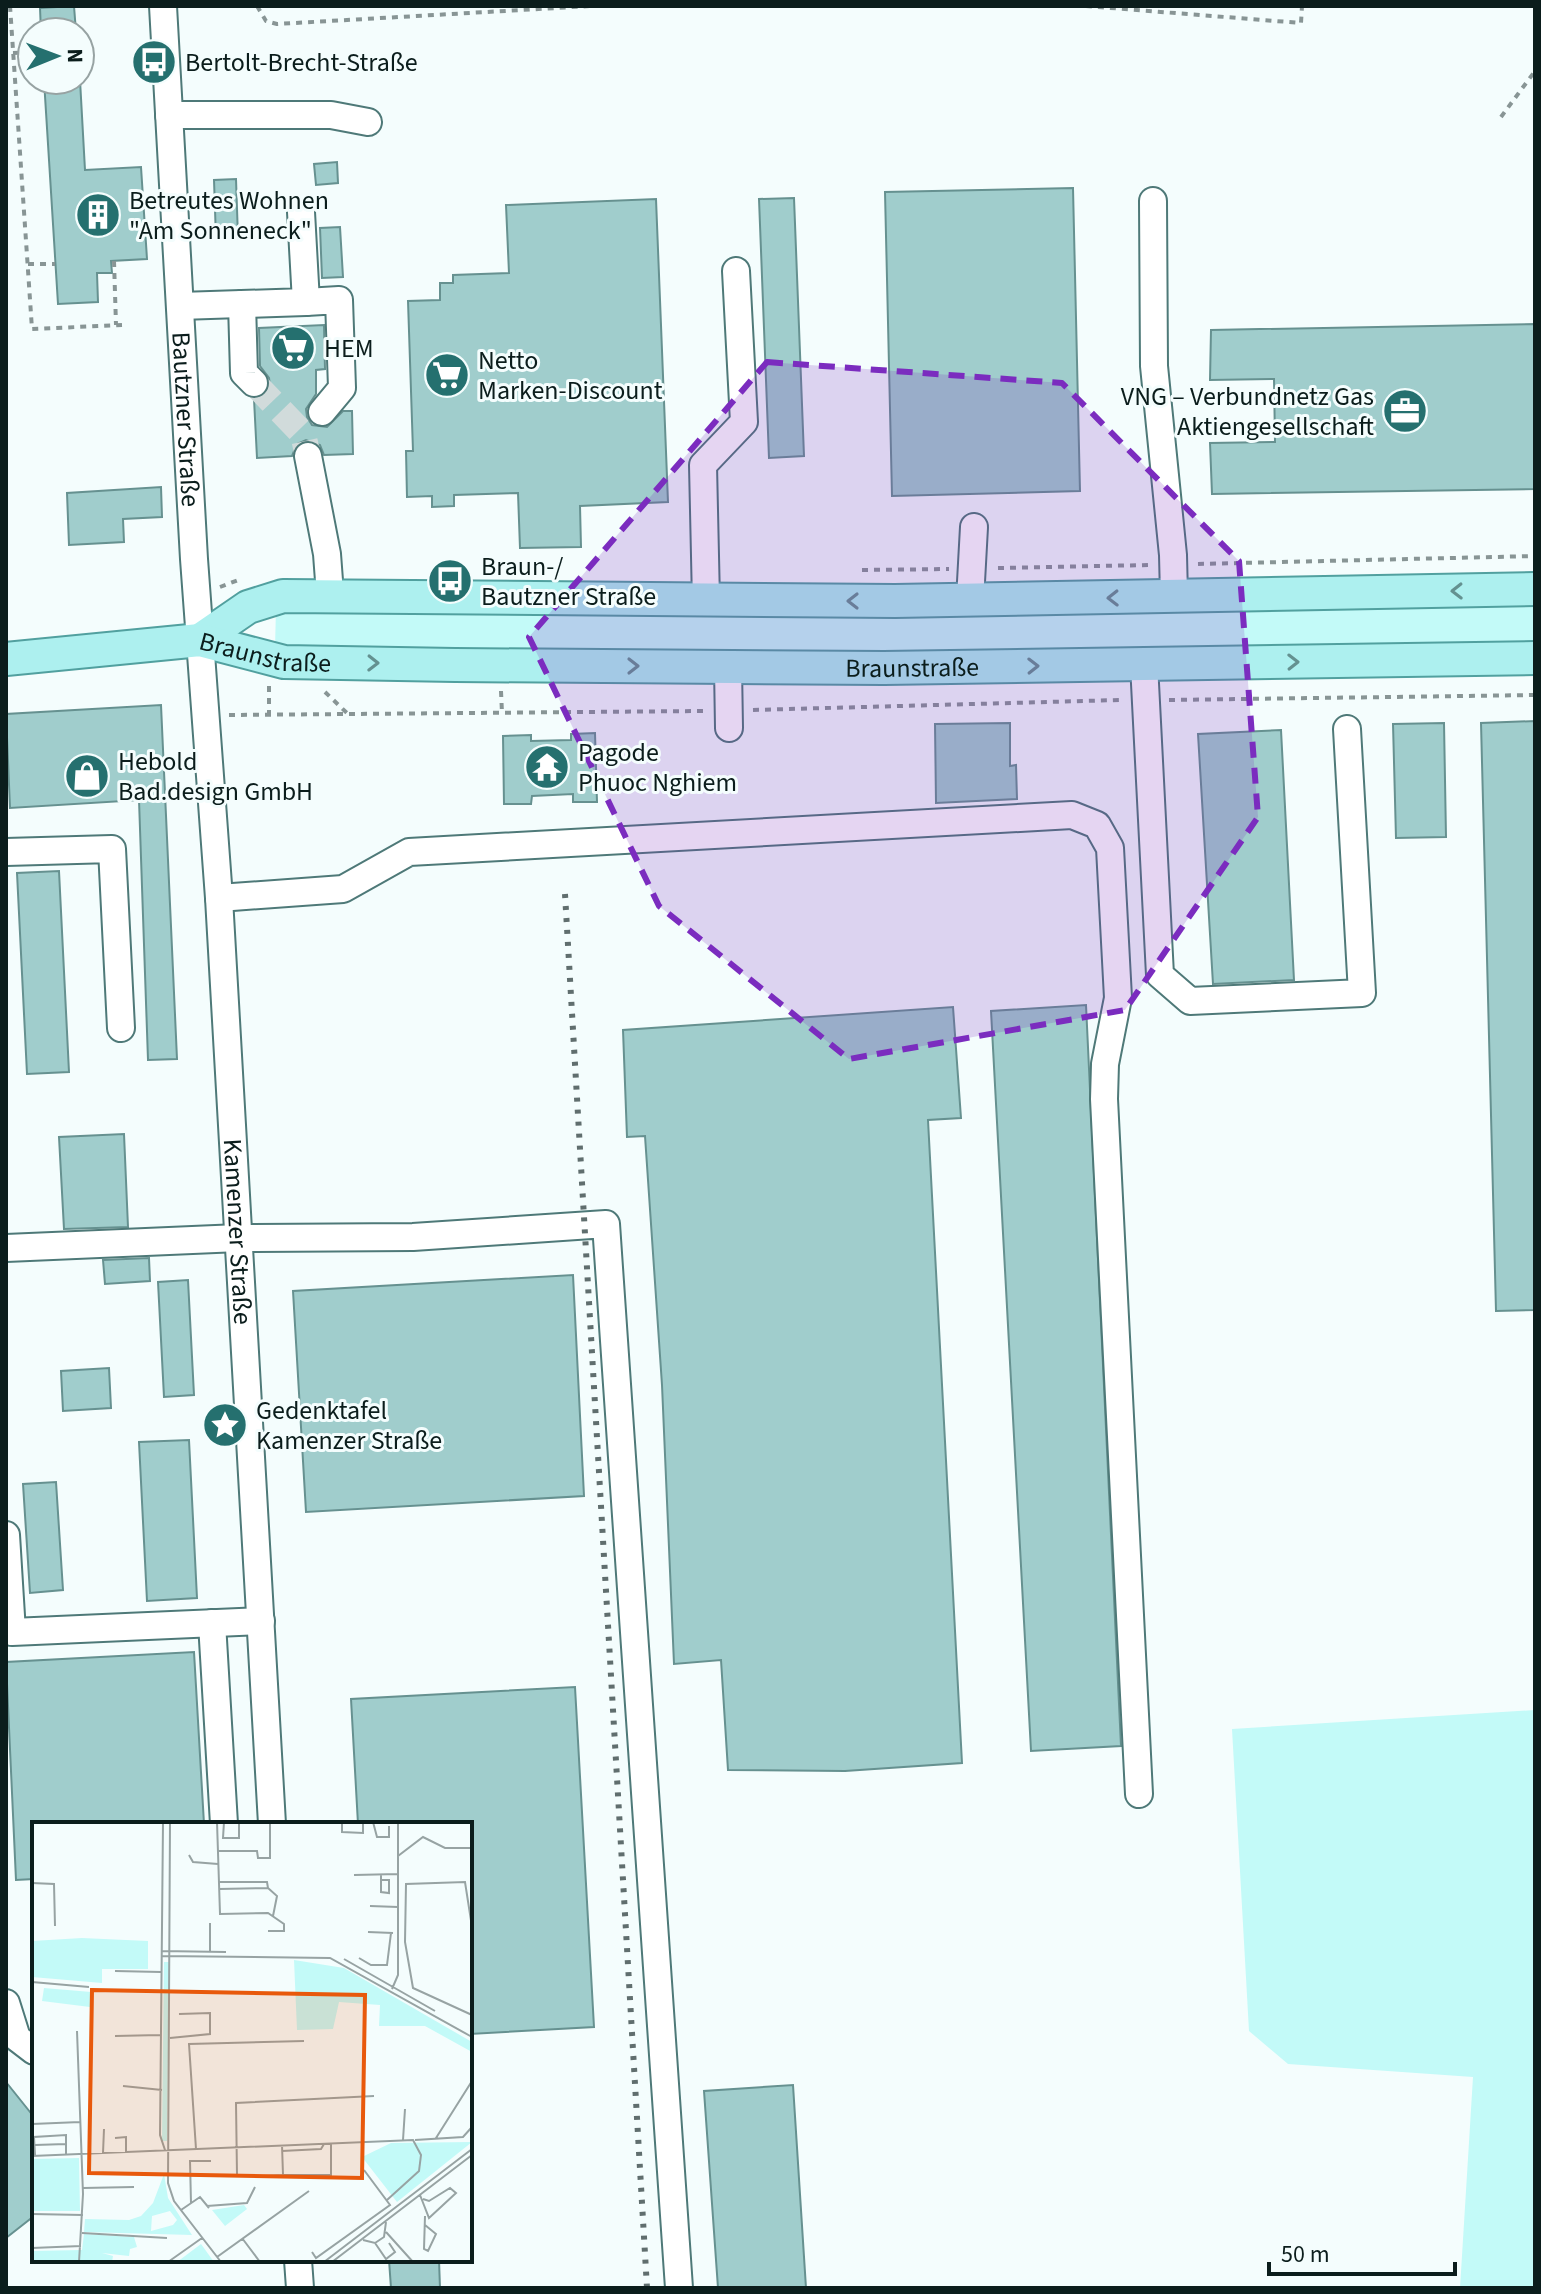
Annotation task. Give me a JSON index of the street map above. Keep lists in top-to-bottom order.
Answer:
{
  "streets": {
    "main road": ["Braunstraße"],
    "street": ["Bautzner Straße", "Kamenzer Straße"]
  },
  "crossings": [
    ["Bautzner Straße", "Braunstraße"],
    ["Bautzner Straße", "Kamenzer Straße"],
    ["Braunstraße", "Kamenzer Straße"]
  ],
  "places": {
    "bus stop": ["Bertolt-Brecht-Straße", "Braun-/ Bautzner Straße"],
    "building": ["Betreutes Wohnen \"Am Sonneneck\""],
    "supermarket": ["HEM", "Netto Marken-Discount"],
    "office": ["VNG – Verbundnetz Gas Aktiengesellschaft"],
    "temple": ["Pagode Phuoc Nghiem"],
    "shop": ["Hebold Bad.design GmbH"],
    "place": ["Gedenktafel Kamenzer Straße"]
  },
  "scale_bar": "50 m",
  "north": "right"
}
